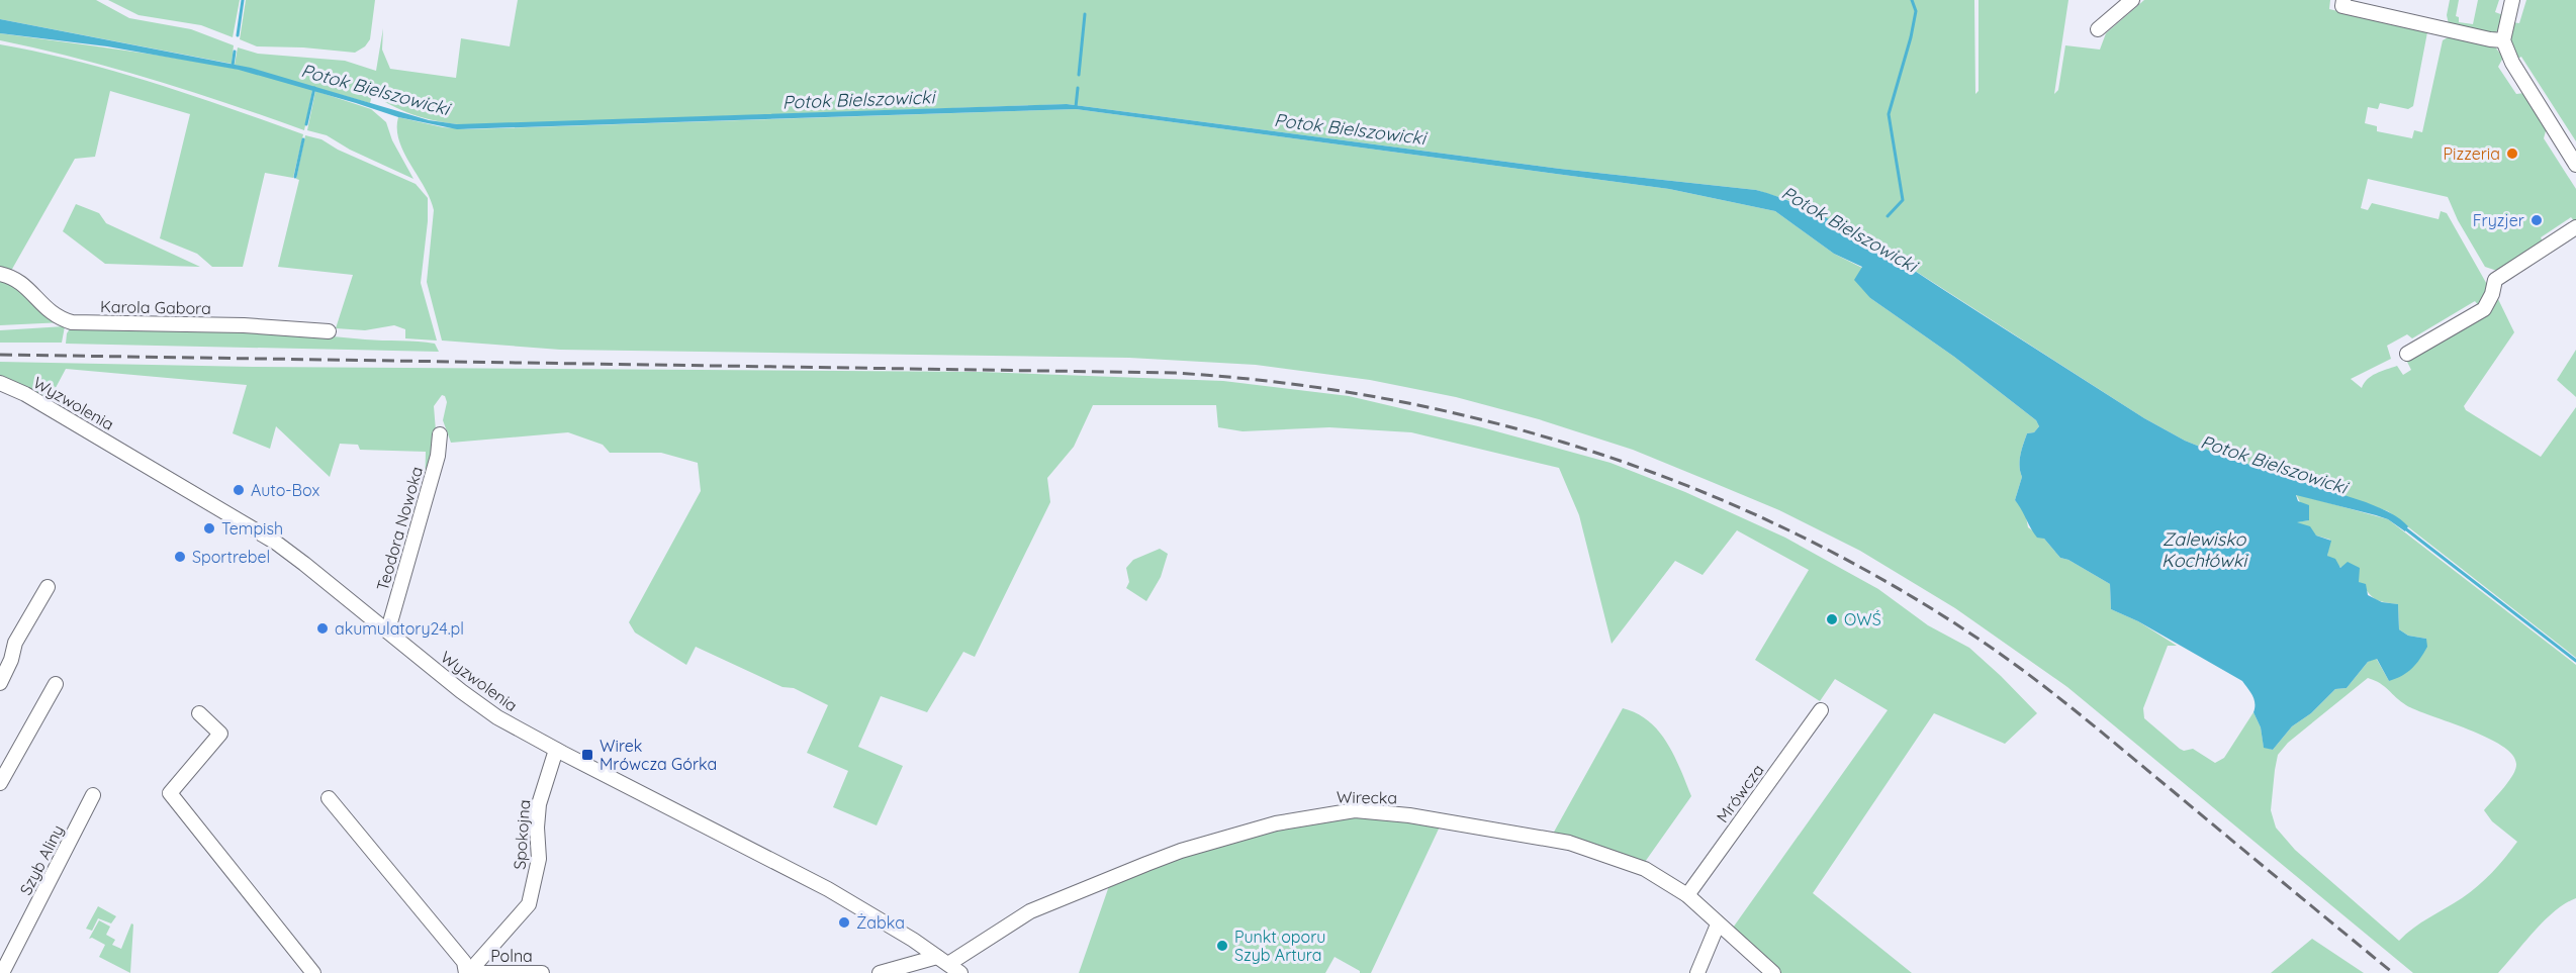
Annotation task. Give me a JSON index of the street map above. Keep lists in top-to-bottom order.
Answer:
{
  "streets": {
    "street": [
      "Karola Gabora",
      "Wyzwolenia",
      "Teodora Nowoka",
      "Mrówcza",
      "Wirecka",
      "Spokojna",
      "Szyb Aliny",
      "Polna"
    ]
  },
  "crossings": [
    ["Wyzwolenia", "Teodora Nowoka"],
    ["Wyzwolenia", "Wirecka"],
    ["Wyzwolenia", "Spokojna"],
    ["Mrówcza", "Wirecka"]
  ],
  "water": ["Potok Bielszowicki", "Zalewisko Kochłówki"],
  "places": {
    "other": [
      "Pizzeria",
      "Fryzjer",
      "Auto-Box",
      "Tempish",
      "Sportrebel",
      "OWŚ",
      "akumulatory24.pl",
      "Żabka",
      "Punkt oporu Szyb Artura"
    ],
    "transit": ["Wirek Mrówcza Górka"]
  }
}
